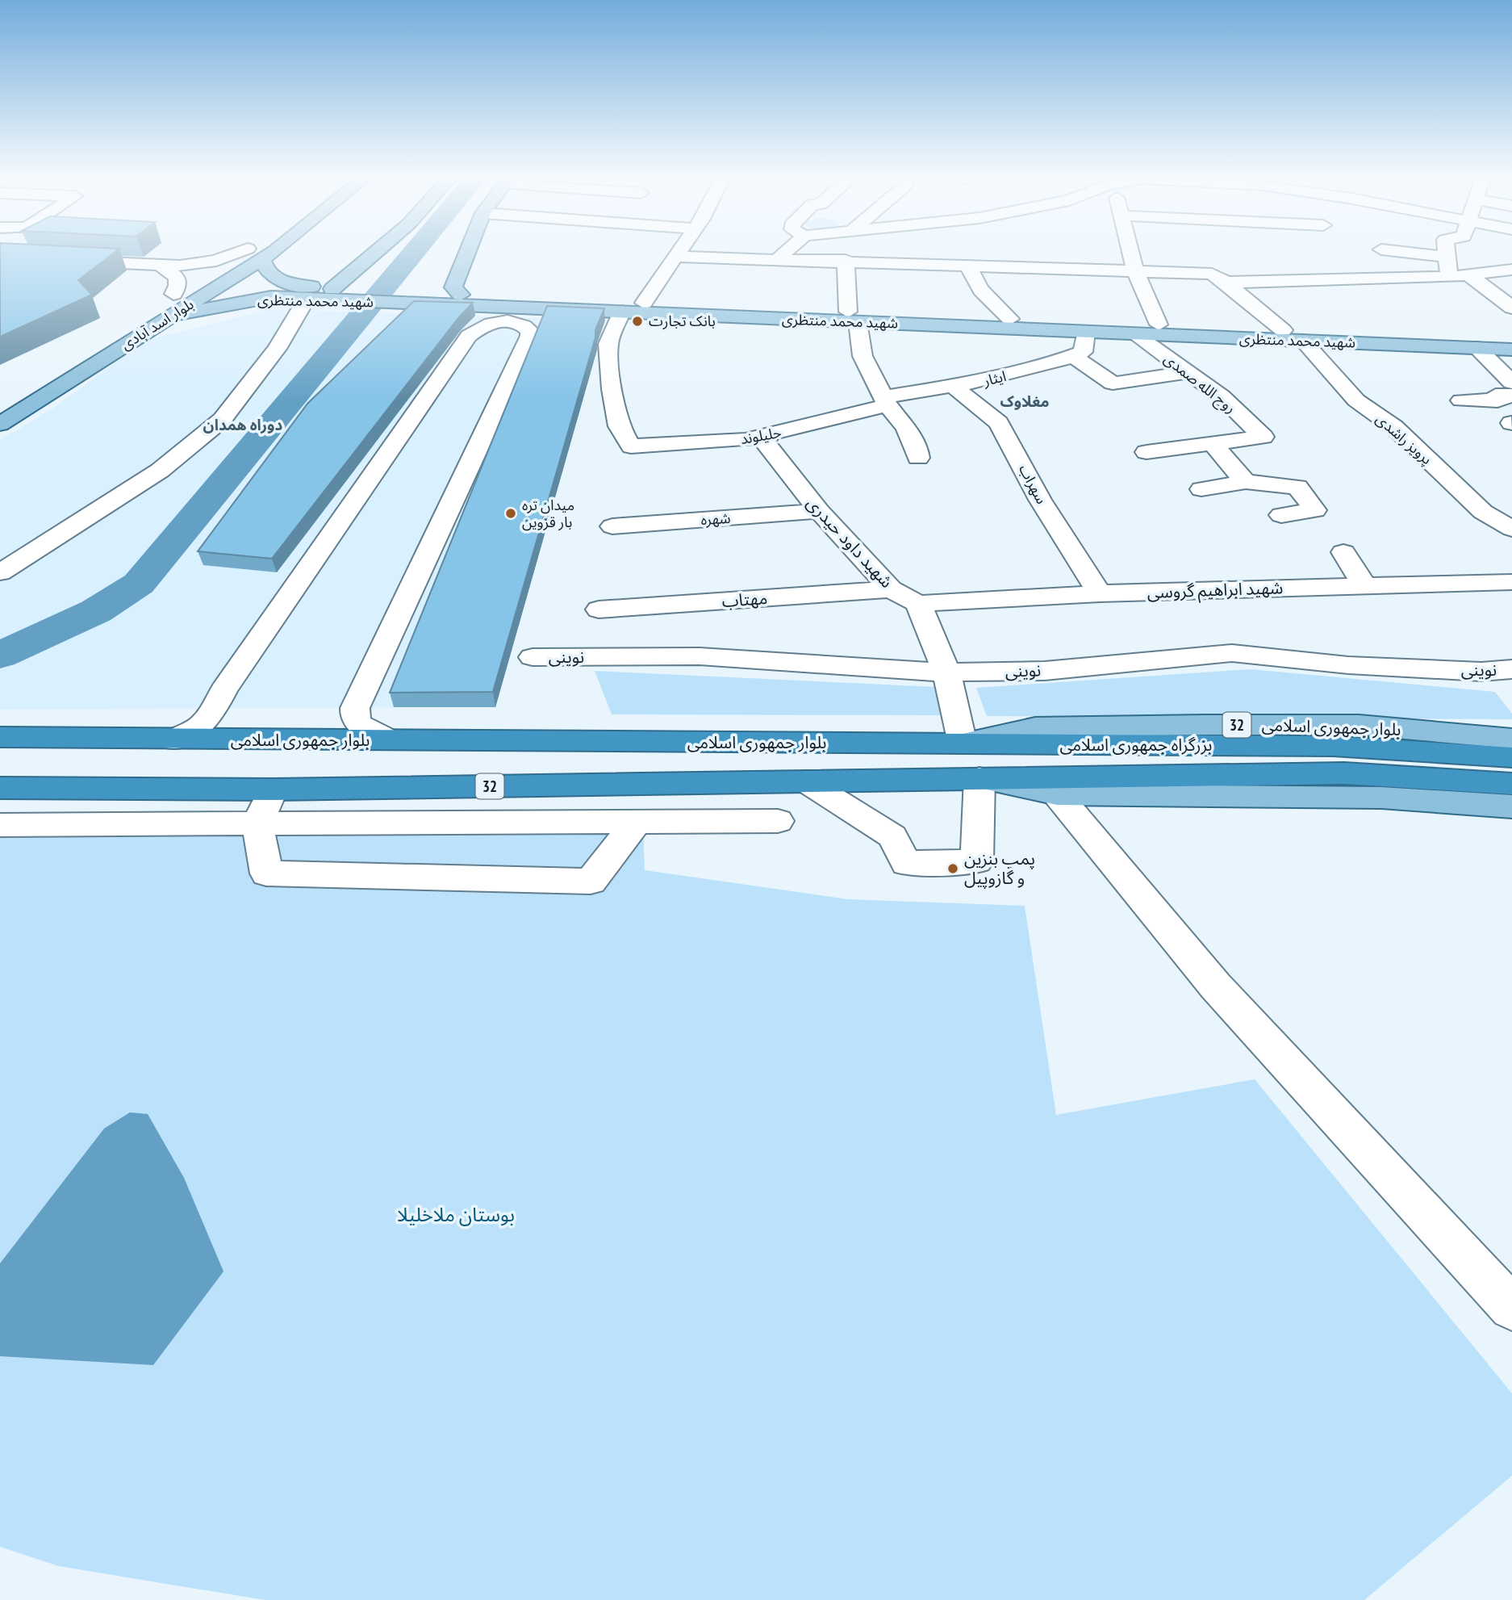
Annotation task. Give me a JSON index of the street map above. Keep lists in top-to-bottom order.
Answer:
{
  "streets": {
    "highway": ["32", "بلوار جمهوری اسلامی", "بزرگراه جمهوری اسلامی"],
    "main road": ["شهید محمد منتظری", "بلوار اسد آبادی"],
    "street": [
      "ایثار",
      "روح الله صمدی",
      "جلیلوند",
      "پرویز راشدی",
      "سهراب",
      "شهره",
      "شهید داود حیدری",
      "شهید ابراهیم گروسی",
      "مهتاب",
      "نوینی"
    ]
  },
  "crossings": [
    ["شهید محمد منتظری", "بلوار اسد آبادی"],
    ["شهید محمد منتظری", "روح الله صمدی"],
    ["شهید محمد منتظری", "جلیلوند"],
    ["شهید محمد منتظری", "پرویز راشدی"],
    ["ایثار", "جلیلوند"],
    ["ایثار", "سهراب"],
    ["جلیلوند", "شهید داود حیدری"],
    ["سهراب", "شهید ابراهیم گروسی"],
    ["شهره", "شهید داود حیدری"],
    ["شهید داود حیدری", "شهید ابراهیم گروسی"],
    ["شهید داود حیدری", "مهتاب"],
    ["32", "بزرگراه جمهوری اسلامی"],
    ["بلوار جمهوری اسلامی", "بزرگراه جمهوری اسلامی"]
  ],
  "districts": ["مغلاوک", "دوراه همدان"],
  "parks": ["بوستان ملاخلیلا"],
  "places": ["بانک تجارت", "میدان تره بار قزوین", "پمپ بنزین و گازوپیل"]
}
